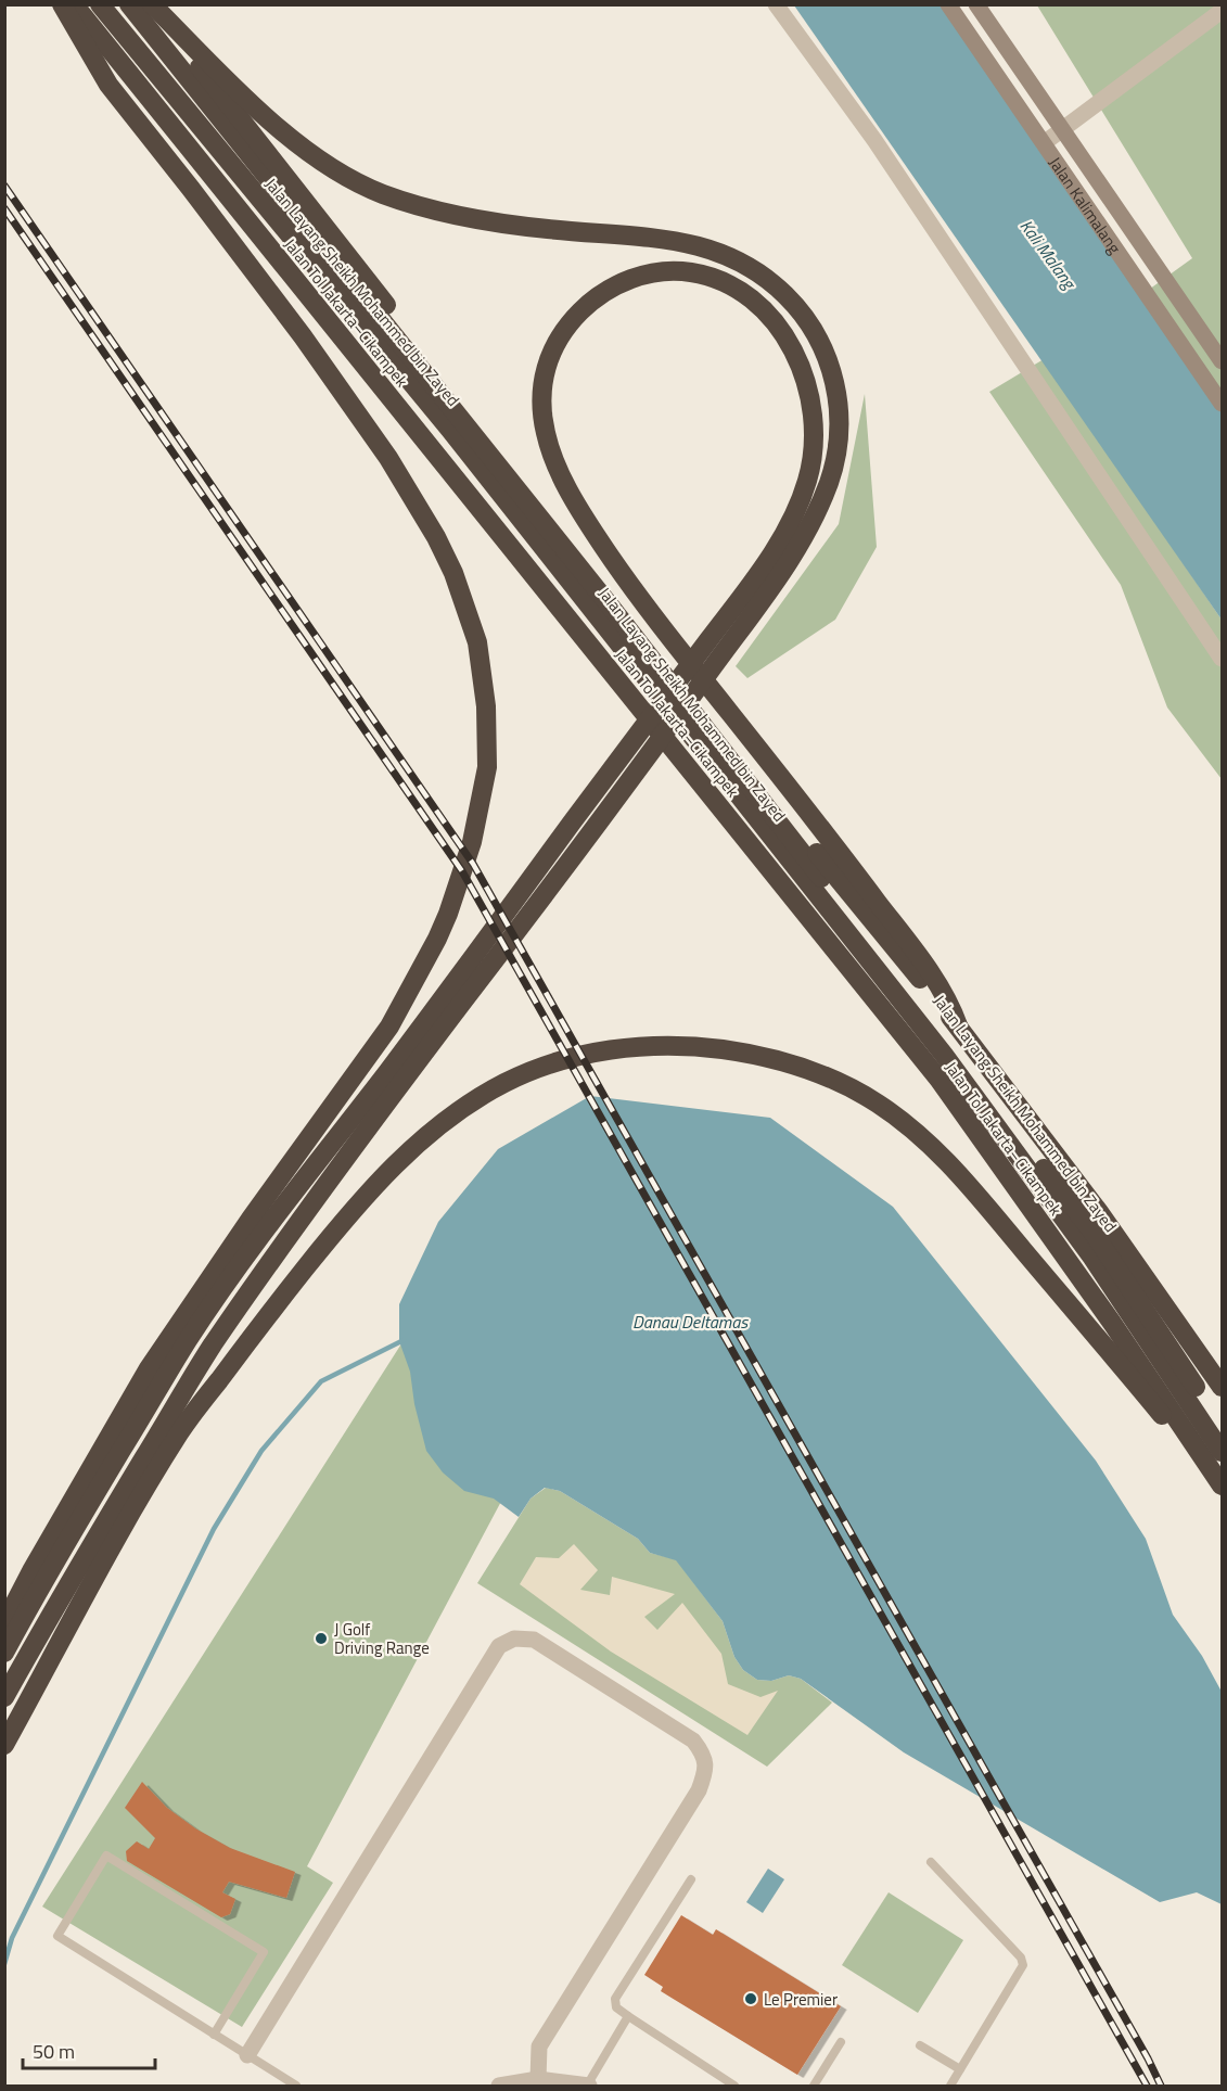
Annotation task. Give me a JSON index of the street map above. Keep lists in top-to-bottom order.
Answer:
{
  "streets": {
    "highway": ["Jalan Layang Sheikh Mohammed bin Zayed", "Jalan Tol Jakarta–Cikampek"],
    "main road": ["Jalan Kalimalang"]
  },
  "water": ["Kali Malang", "Danau Deltamas"],
  "places": ["J Golf Driving Range", "Le Premier"],
  "scale_bar": "50 m"
}
